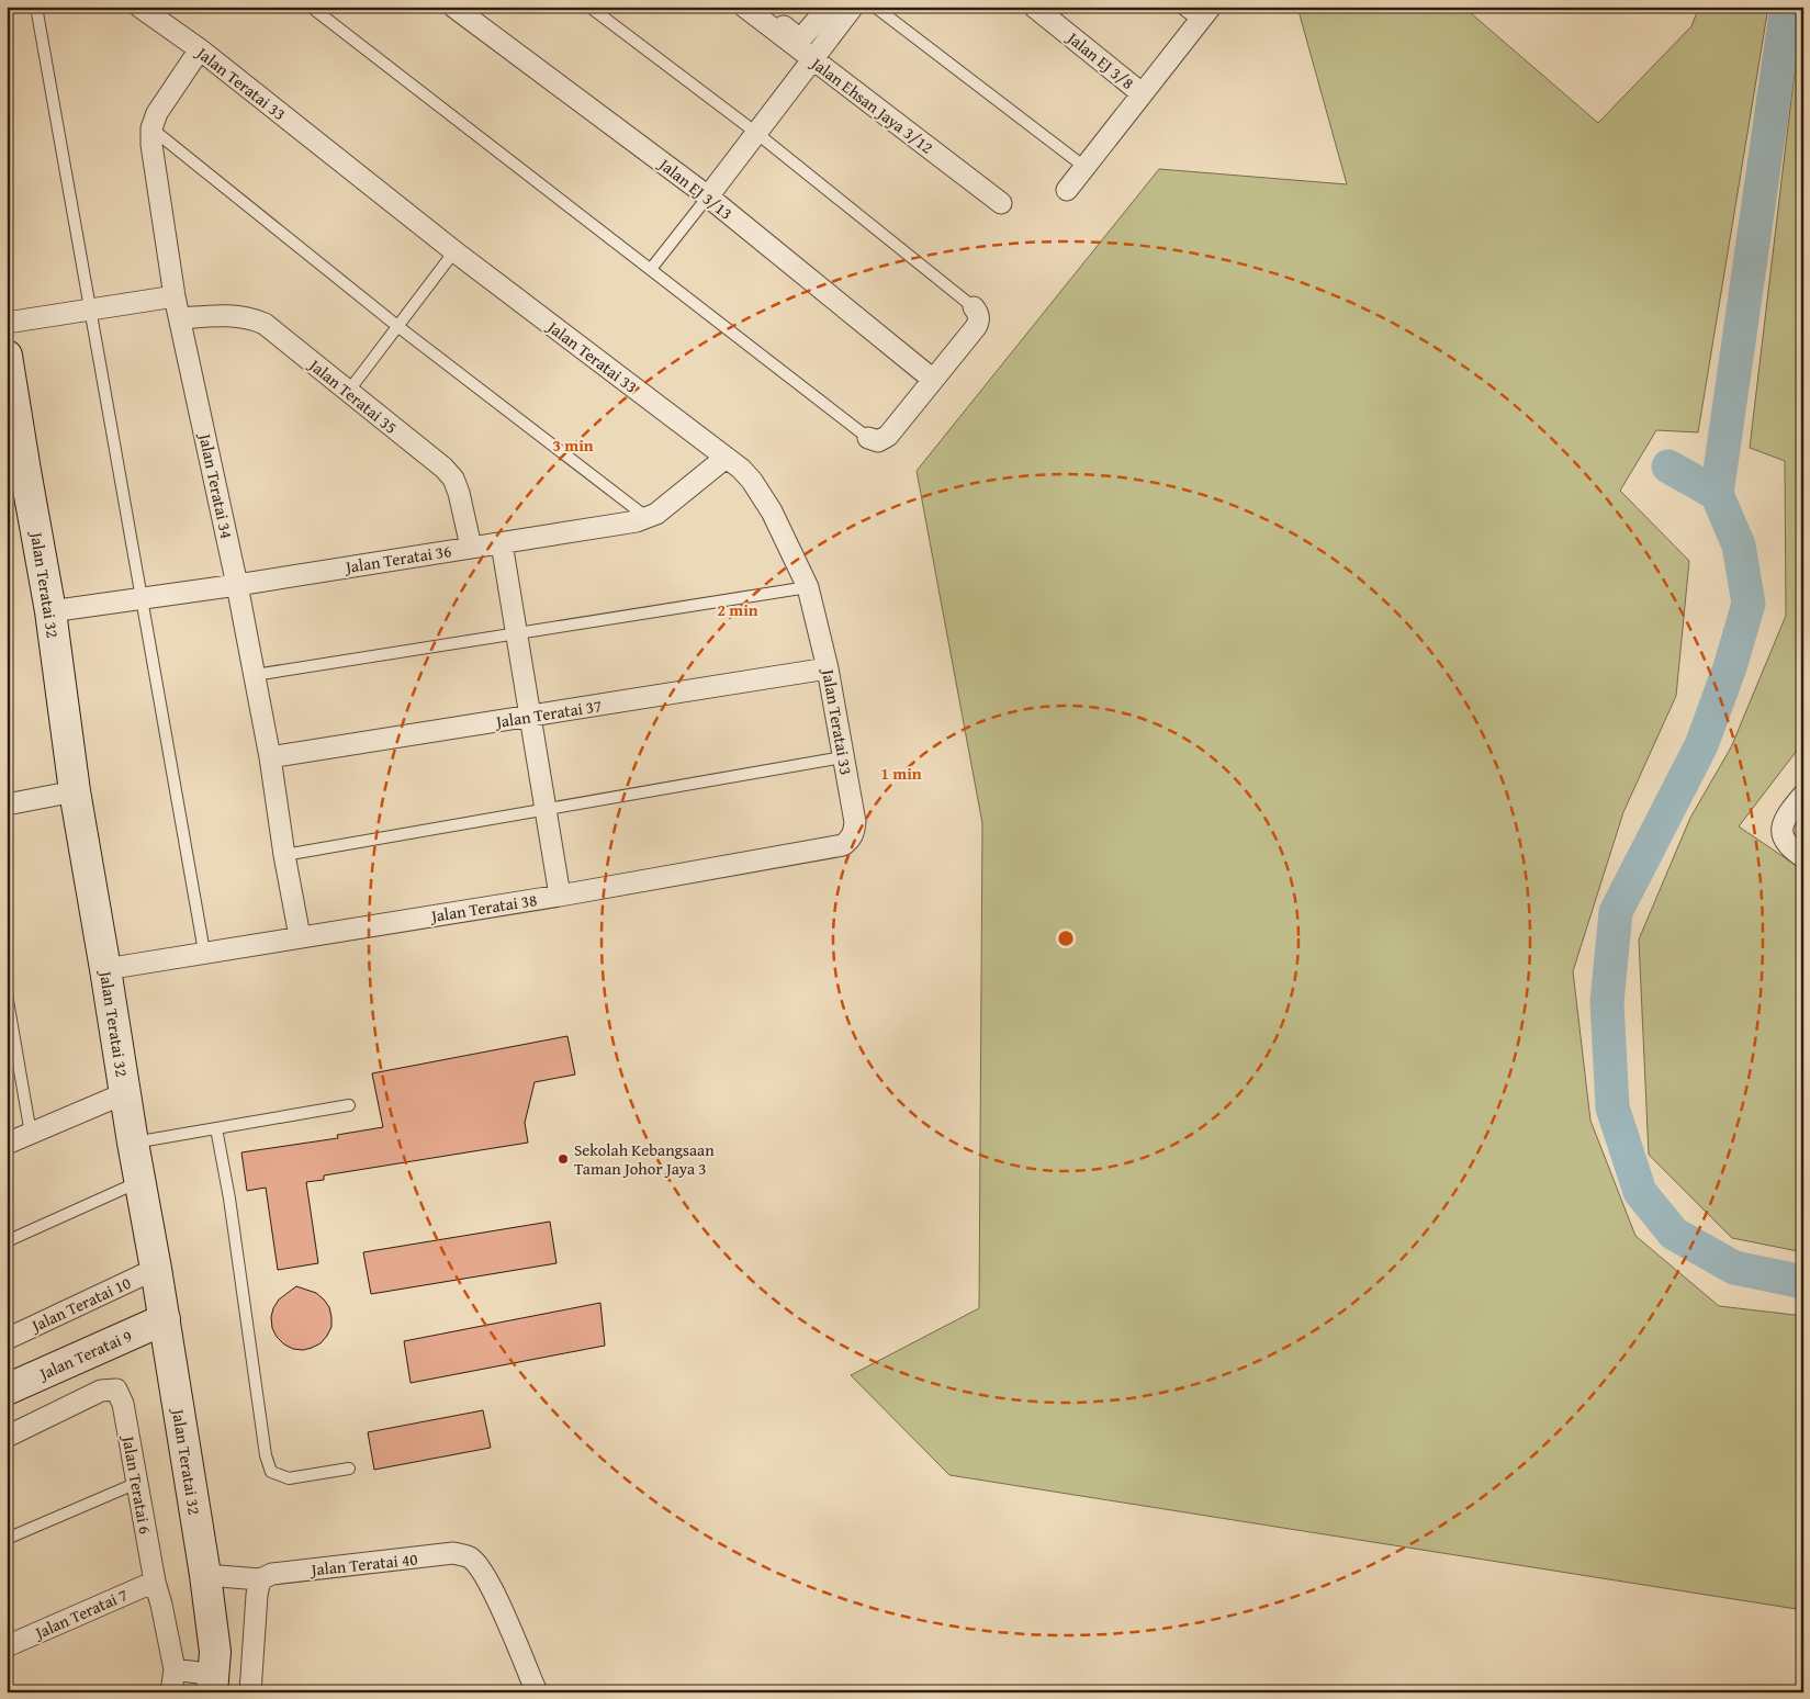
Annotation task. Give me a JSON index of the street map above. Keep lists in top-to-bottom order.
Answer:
{
  "streets": {
    "street": [
      "Jalan EJ 3/8",
      "Jalan Teratai 33",
      "Jalan Ehsan Jaya 3/12",
      "Jalan EJ 3/13",
      "Jalan Teratai 35",
      "Jalan Teratai 34",
      "Jalan Teratai 36",
      "Jalan Teratai 32",
      "Jalan Teratai 37",
      "Jalan Teratai 38",
      "Jalan Teratai 10",
      "Jalan Teratai 9",
      "Jalan Teratai 6",
      "Jalan Teratai 40",
      "Jalan Teratai 7"
    ]
  },
  "crossings": [
    ["Jalan Teratai 33", "Jalan Teratai 34"],
    ["Jalan Teratai 33", "Jalan Teratai 36"],
    ["Jalan Teratai 33", "Jalan Teratai 37"],
    ["Jalan Teratai 33", "Jalan Teratai 38"],
    ["Jalan Teratai 35", "Jalan Teratai 34"],
    ["Jalan Teratai 35", "Jalan Teratai 36"],
    ["Jalan Teratai 34", "Jalan Teratai 36"],
    ["Jalan Teratai 34", "Jalan Teratai 37"],
    ["Jalan Teratai 34", "Jalan Teratai 38"],
    ["Jalan Teratai 36", "Jalan Teratai 32"],
    ["Jalan Teratai 32", "Jalan Teratai 38"],
    ["Jalan Teratai 32", "Jalan Teratai 10"],
    ["Jalan Teratai 32", "Jalan Teratai 9"],
    ["Jalan Teratai 32", "Jalan Teratai 40"],
    ["Jalan Teratai 6", "Jalan Teratai 7"]
  ],
  "places": ["Sekolah Kebangsaan Taman Johor Jaya 3"],
  "rings": ["3 min", "2 min", "1 min"]
}
